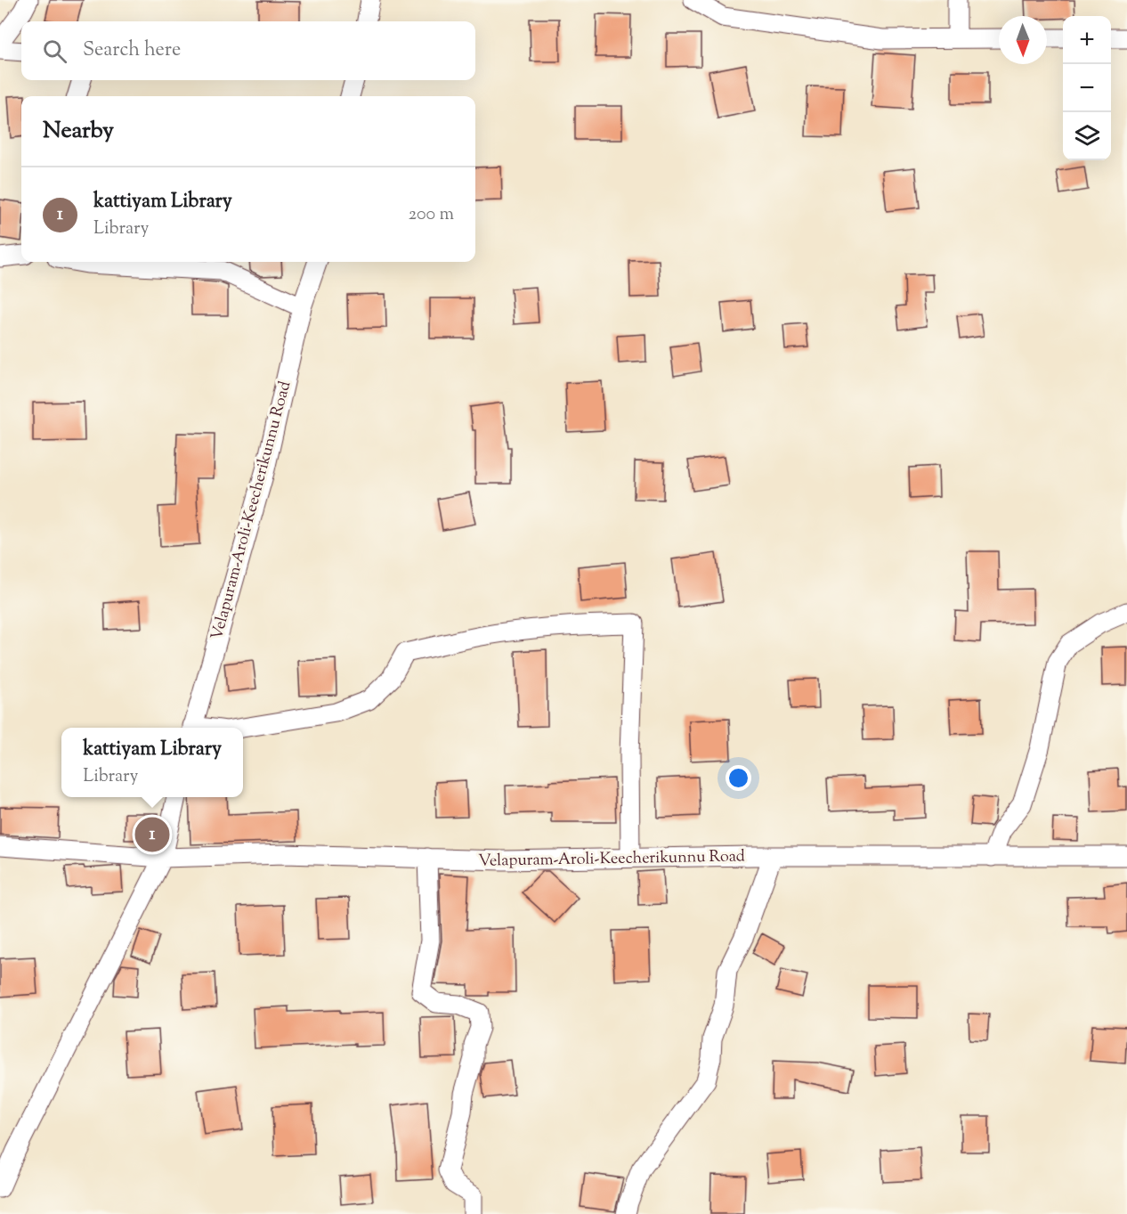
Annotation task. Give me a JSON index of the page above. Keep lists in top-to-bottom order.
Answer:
{
  "streets": {
    "street": ["Velapuram-Aroli-Keecherikunnu Road"]
  },
  "north": "bottom",
  "page": {
    "map_buttons": ["+", "−"],
    "search": "Search here",
    "heading": "Nearby",
    "list": [
      {
        "mark": "1",
        "name": "kattiyam Library",
        "note": "Library",
        "value": "200 m"
      }
    ],
    "popup": ["kattiyam Library", "Library"],
    "pins": "1"
  }
}
